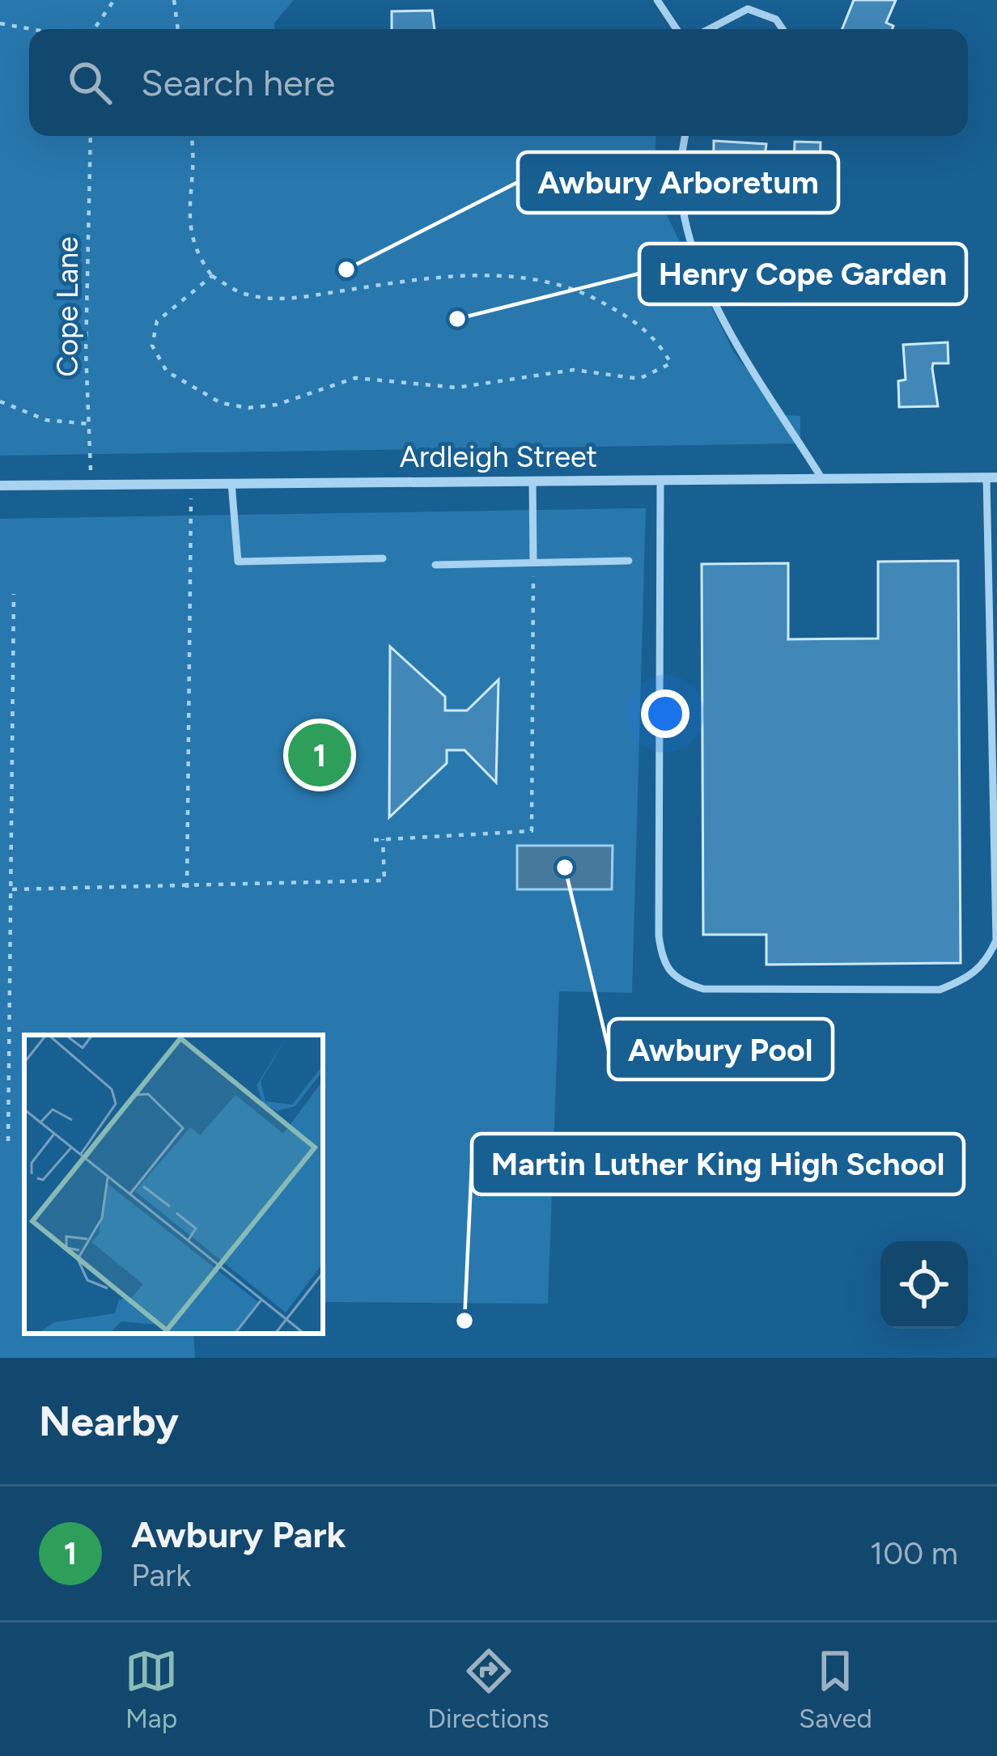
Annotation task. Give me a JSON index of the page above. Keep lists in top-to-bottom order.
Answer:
{
  "streets": {
    "street": ["Ardleigh Street"],
    "path": ["Cope Lane"]
  },
  "crossings": [
    ["Cope Lane", "Ardleigh Street"]
  ],
  "places": [
    "Awbury Arboretum",
    "Henry Cope Garden",
    "Awbury Pool",
    "Martin Luther King High School"
  ],
  "page": {
    "search": "Search here",
    "pins": "1",
    "heading": "Nearby",
    "list": [
      {
        "mark": "1",
        "name": "Awbury Park",
        "note": "Park",
        "value": "100 m"
      }
    ],
    "nav": ["Map", "Directions", "Saved"]
  }
}
